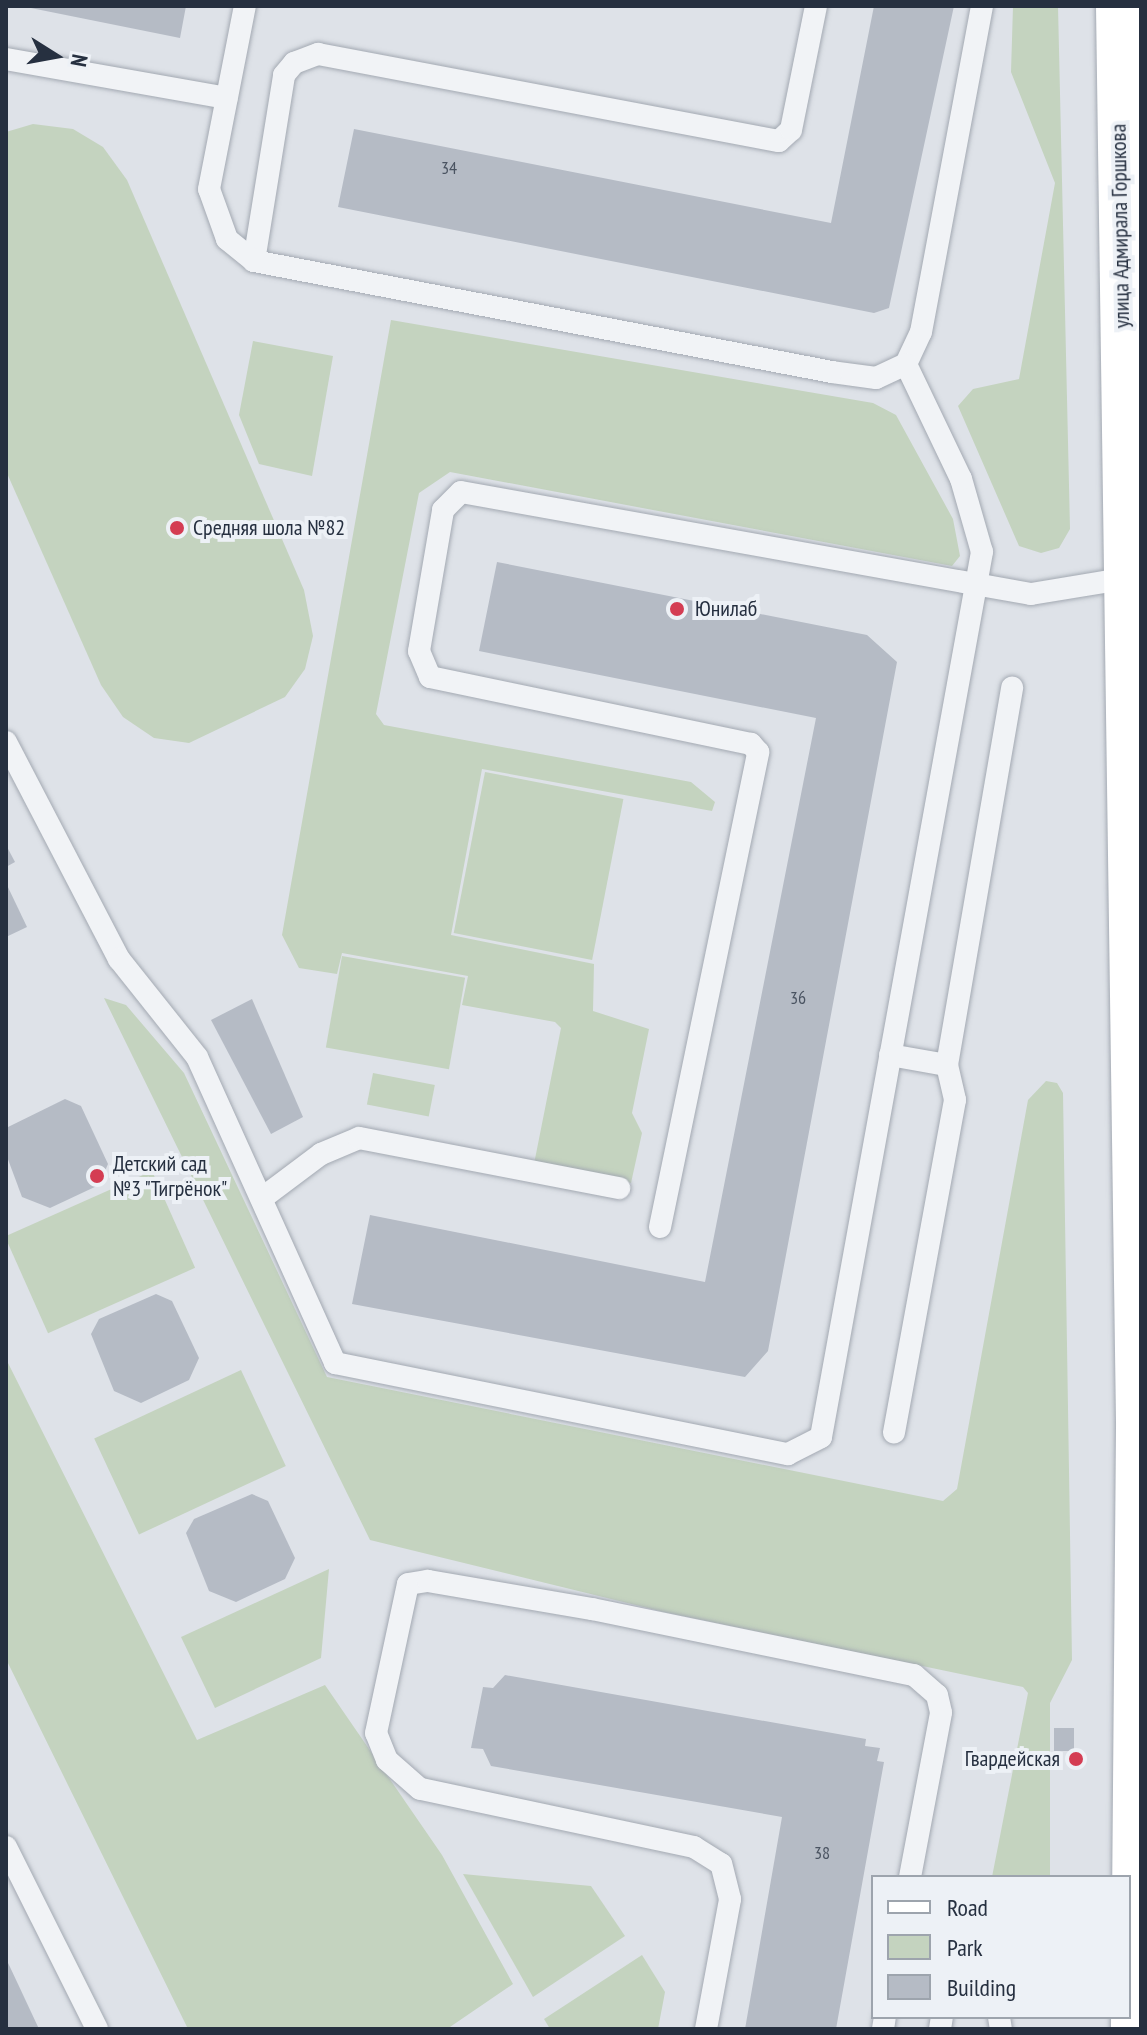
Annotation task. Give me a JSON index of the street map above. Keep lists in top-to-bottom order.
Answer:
{
  "streets": {
    "main road": ["улица Адмирала Горшкова"]
  },
  "places": [
    "Средняя шола №82",
    "Юнилаб",
    "Детский сад №3 \"Тигрёнок\"",
    "Гвардейская"
  ],
  "house_numbers": ["34", "36", "38"],
  "legend": ["Road", "Park", "Building"],
  "north": "right"
}
